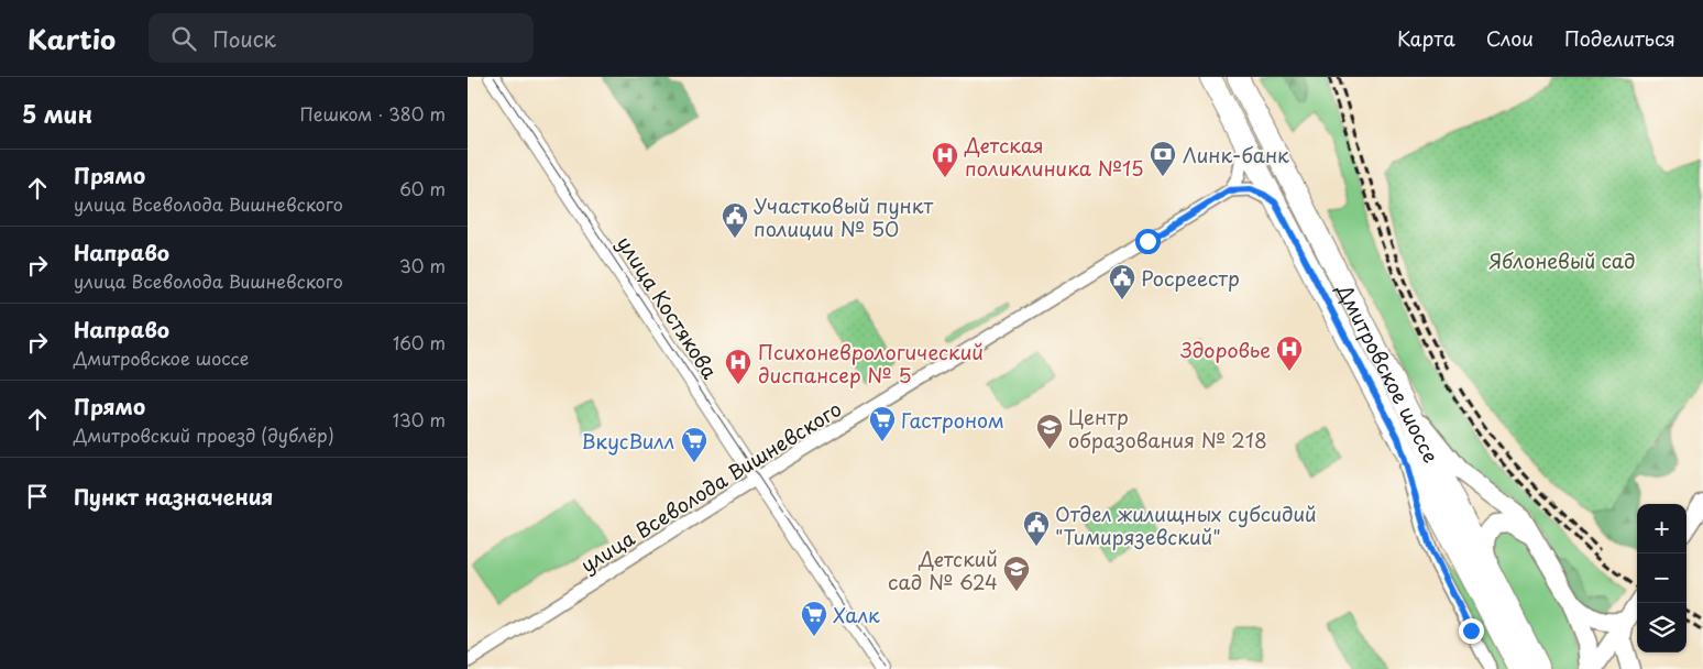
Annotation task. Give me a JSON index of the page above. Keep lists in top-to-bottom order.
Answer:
{
  "streets": {
    "main road": ["Дмитровское шоссе"],
    "street": ["улица Костякова", "улица Всеволода Вишневского"]
  },
  "crossings": [
    ["улица Костякова", "улица Всеволода Вишневского"],
    ["Дмитровское шоссе", "улица Всеволода Вишневского"]
  ],
  "parks": ["Яблоневый сад"],
  "places": {
    "bank": ["Линк-банк"],
    "hospital": ["Детская поликлиника №15", "Здоровье", "Психоневрологический диспансер № 5"],
    "public building": ["Участковый пункт полиции № 50", "Росреестр", "Отдел жилищных субсидий \"Тимирязевский\""],
    "supermarket": ["Гастроном", "ВкусВилл", "Халк"],
    "school or university": ["Центр образования № 218", "Детский сад № 624"]
  },
  "page": {
    "header": "Kartio",
    "search": "Поиск",
    "nav": ["Карта", "Слои", "Поделиться"],
    "heading": ["5 мин", "Пешком · 380 m"],
    "list": [
      ["Прямо", "улица Всеволода Вишневского", "60 m"],
      ["Направо", "улица Всеволода Вишневского", "30 m"],
      ["Направо", "Дмитровское шоссе", "160 m"],
      ["Прямо", "Дмитровский проезд (дублёр)", "130 m"],
      "Пункт назначения"
    ],
    "map_buttons": ["+", "−"]
  }
}
